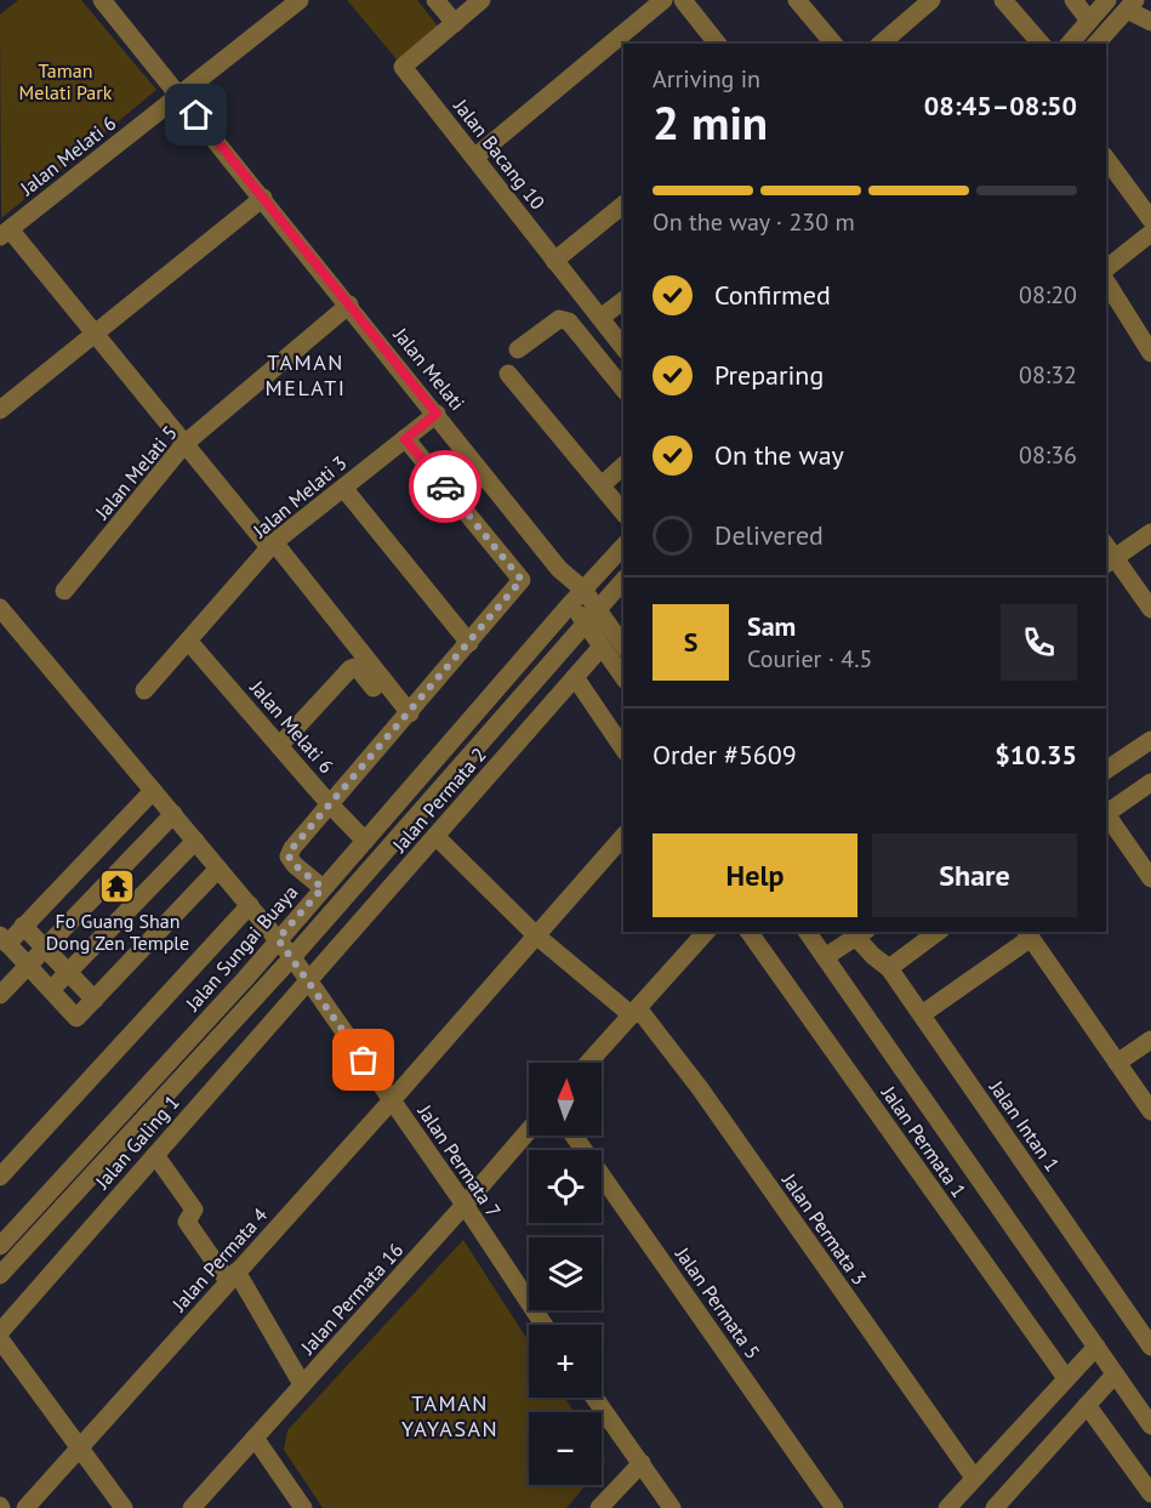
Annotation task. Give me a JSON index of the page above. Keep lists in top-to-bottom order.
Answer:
{
  "streets": {
    "street": [
      "Jalan Bacang 10",
      "Jalan Melati 6",
      "Jalan Melati",
      "Jalan Melati 5",
      "Jalan Melati 3",
      "Jalan Permata 2",
      "Jalan Sungai Buaya",
      "Jalan Intan 1",
      "Jalan Galing 1",
      "Jalan Permata 1",
      "Jalan Permata 7",
      "Jalan Permata 3",
      "Jalan Permata 4",
      "Jalan Permata 16",
      "Jalan Permata 5"
    ]
  },
  "crossings": [
    ["Jalan Melati 6", "Jalan Melati"],
    ["Jalan Melati 6", "Jalan Melati 3"],
    ["Jalan Melati 6", "Jalan Sungai Buaya"],
    ["Jalan Melati", "Jalan Melati 5"],
    ["Jalan Melati", "Jalan Melati 3"],
    ["Jalan Melati", "Jalan Sungai Buaya"],
    ["Jalan Permata 2", "Jalan Galing 1"],
    ["Jalan Permata 2", "Jalan Permata 7"],
    ["Jalan Permata 2", "Jalan Permata 3"],
    ["Jalan Sungai Buaya", "Jalan Permata 7"],
    ["Jalan Galing 1", "Jalan Permata 7"],
    ["Jalan Permata 7", "Jalan Permata 4"],
    ["Jalan Permata 7", "Jalan Permata 16"]
  ],
  "districts": ["TAMAN MELATI", "TAMAN YAYASAN"],
  "parks": ["Taman Melati Park"],
  "places": {
    "temple": ["Fo Guang Shan Dong Zen Temple"]
  },
  "north": "top",
  "page": {
    "heading": ["2 min", "Arriving in", "08:45–08:50"],
    "panel": [
      "Sam",
      "Courier · 4.5",
      "Order #5609",
      "$10.35"
    ],
    "bar": "On the way · 230 m",
    "list": [
      ["Confirmed", "08:20"],
      ["Preparing", "08:32"],
      ["On the way", "08:36"],
      "Delivered"
    ],
    "round": "S",
    "buttons": ["Help", "Share"],
    "map_buttons": ["+", "−"]
  }
}
